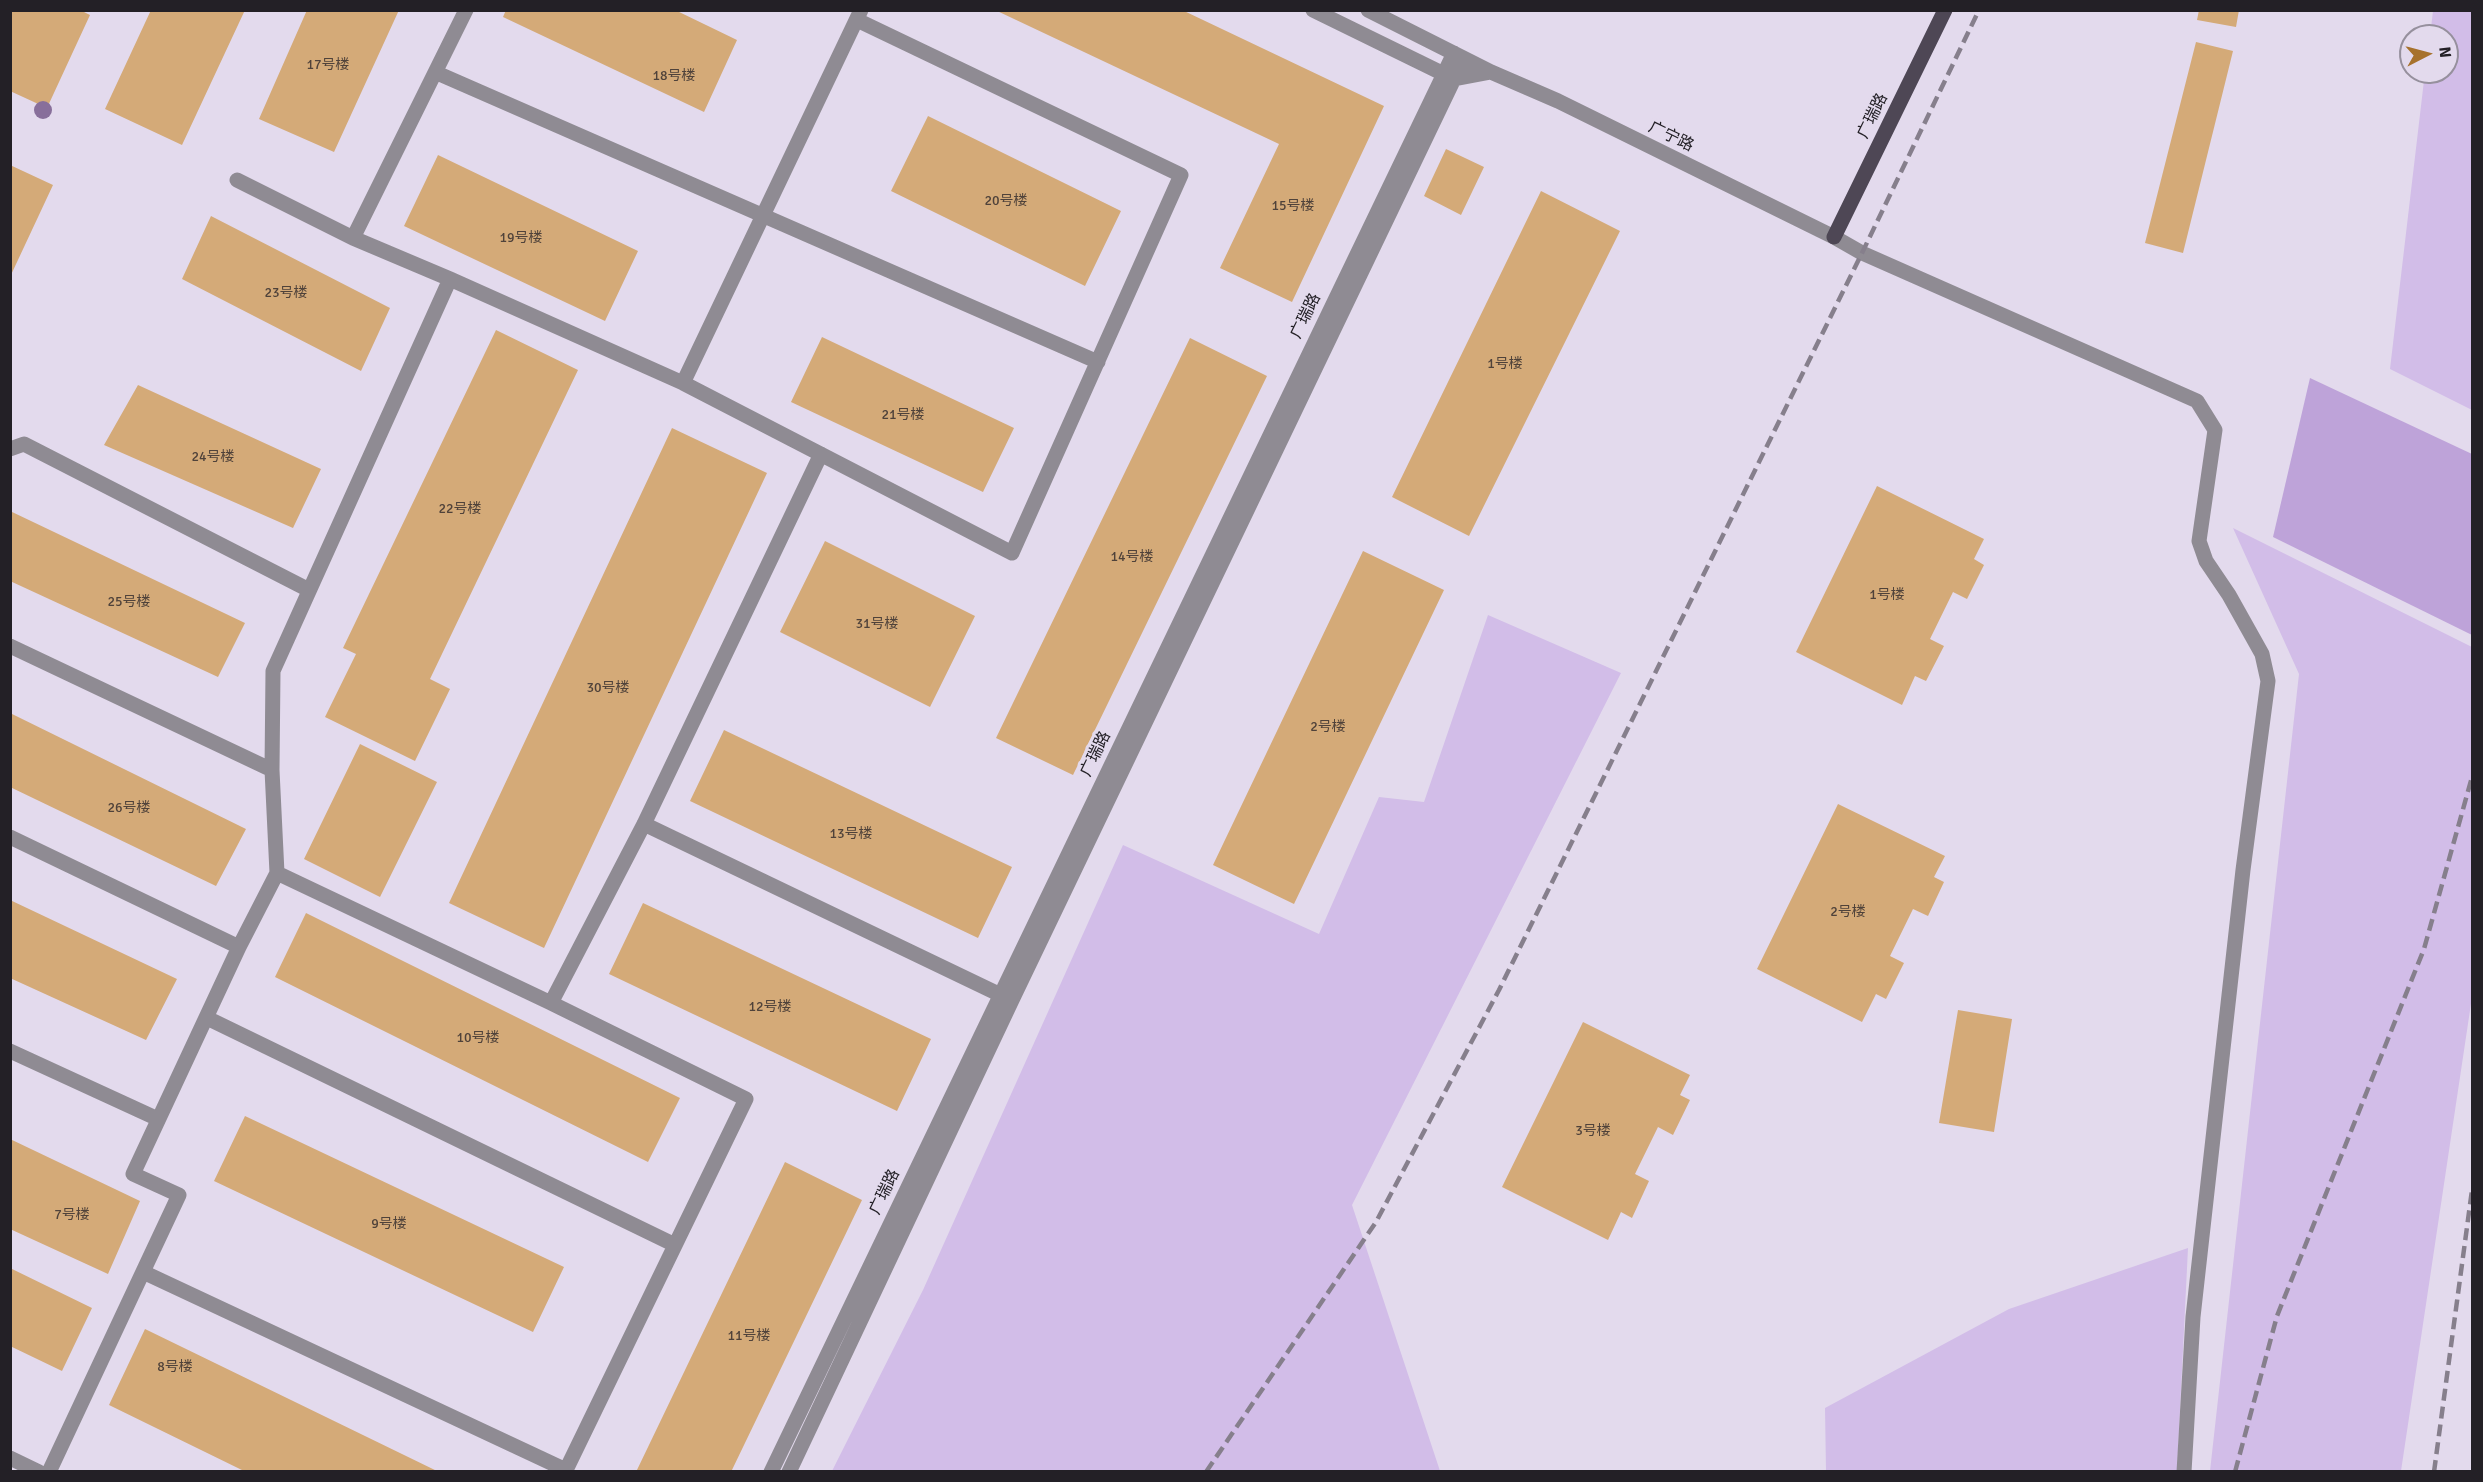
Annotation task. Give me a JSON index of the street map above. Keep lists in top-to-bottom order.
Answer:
{
  "streets": {
    "main road": ["广瑞路"],
    "street": ["广宁路"]
  },
  "crossings": [
    ["广瑞路", "广宁路"]
  ],
  "house_numbers": [
    "17号楼",
    "18号楼",
    "20号楼",
    "15号楼",
    "19号楼",
    "23号楼",
    "1号楼",
    "21号楼",
    "24号楼",
    "22号楼",
    "14号楼",
    "1号楼",
    "25号楼",
    "31号楼",
    "30号楼",
    "2号楼",
    "26号楼",
    "13号楼",
    "2号楼",
    "12号楼",
    "10号楼",
    "3号楼",
    "7号楼",
    "9号楼",
    "11号楼",
    "8号楼"
  ],
  "north": "right"
}
